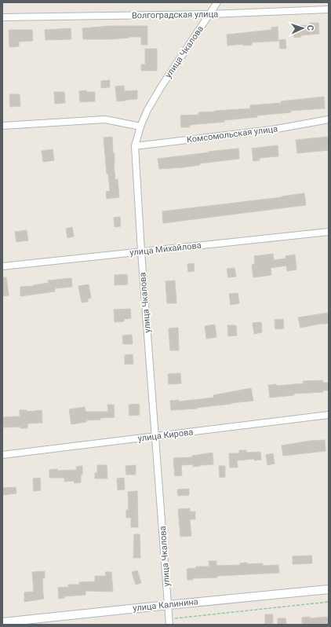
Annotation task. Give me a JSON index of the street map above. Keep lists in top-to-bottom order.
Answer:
{
  "streets": {
    "street": [
      "Волгоградская улица",
      "улица Чкалова",
      "Комсомольская улица",
      "улица Михайлова",
      "улица Кирова",
      "улица Калинина"
    ]
  },
  "crossings": [
    ["Волгоградская улица", "улица Чкалова"],
    ["улица Чкалова", "Комсомольская улица"],
    ["улица Чкалова", "улица Михайлова"],
    ["улица Чкалова", "улица Кирова"],
    ["улица Чкалова", "улица Калинина"]
  ],
  "north": "right"
}
